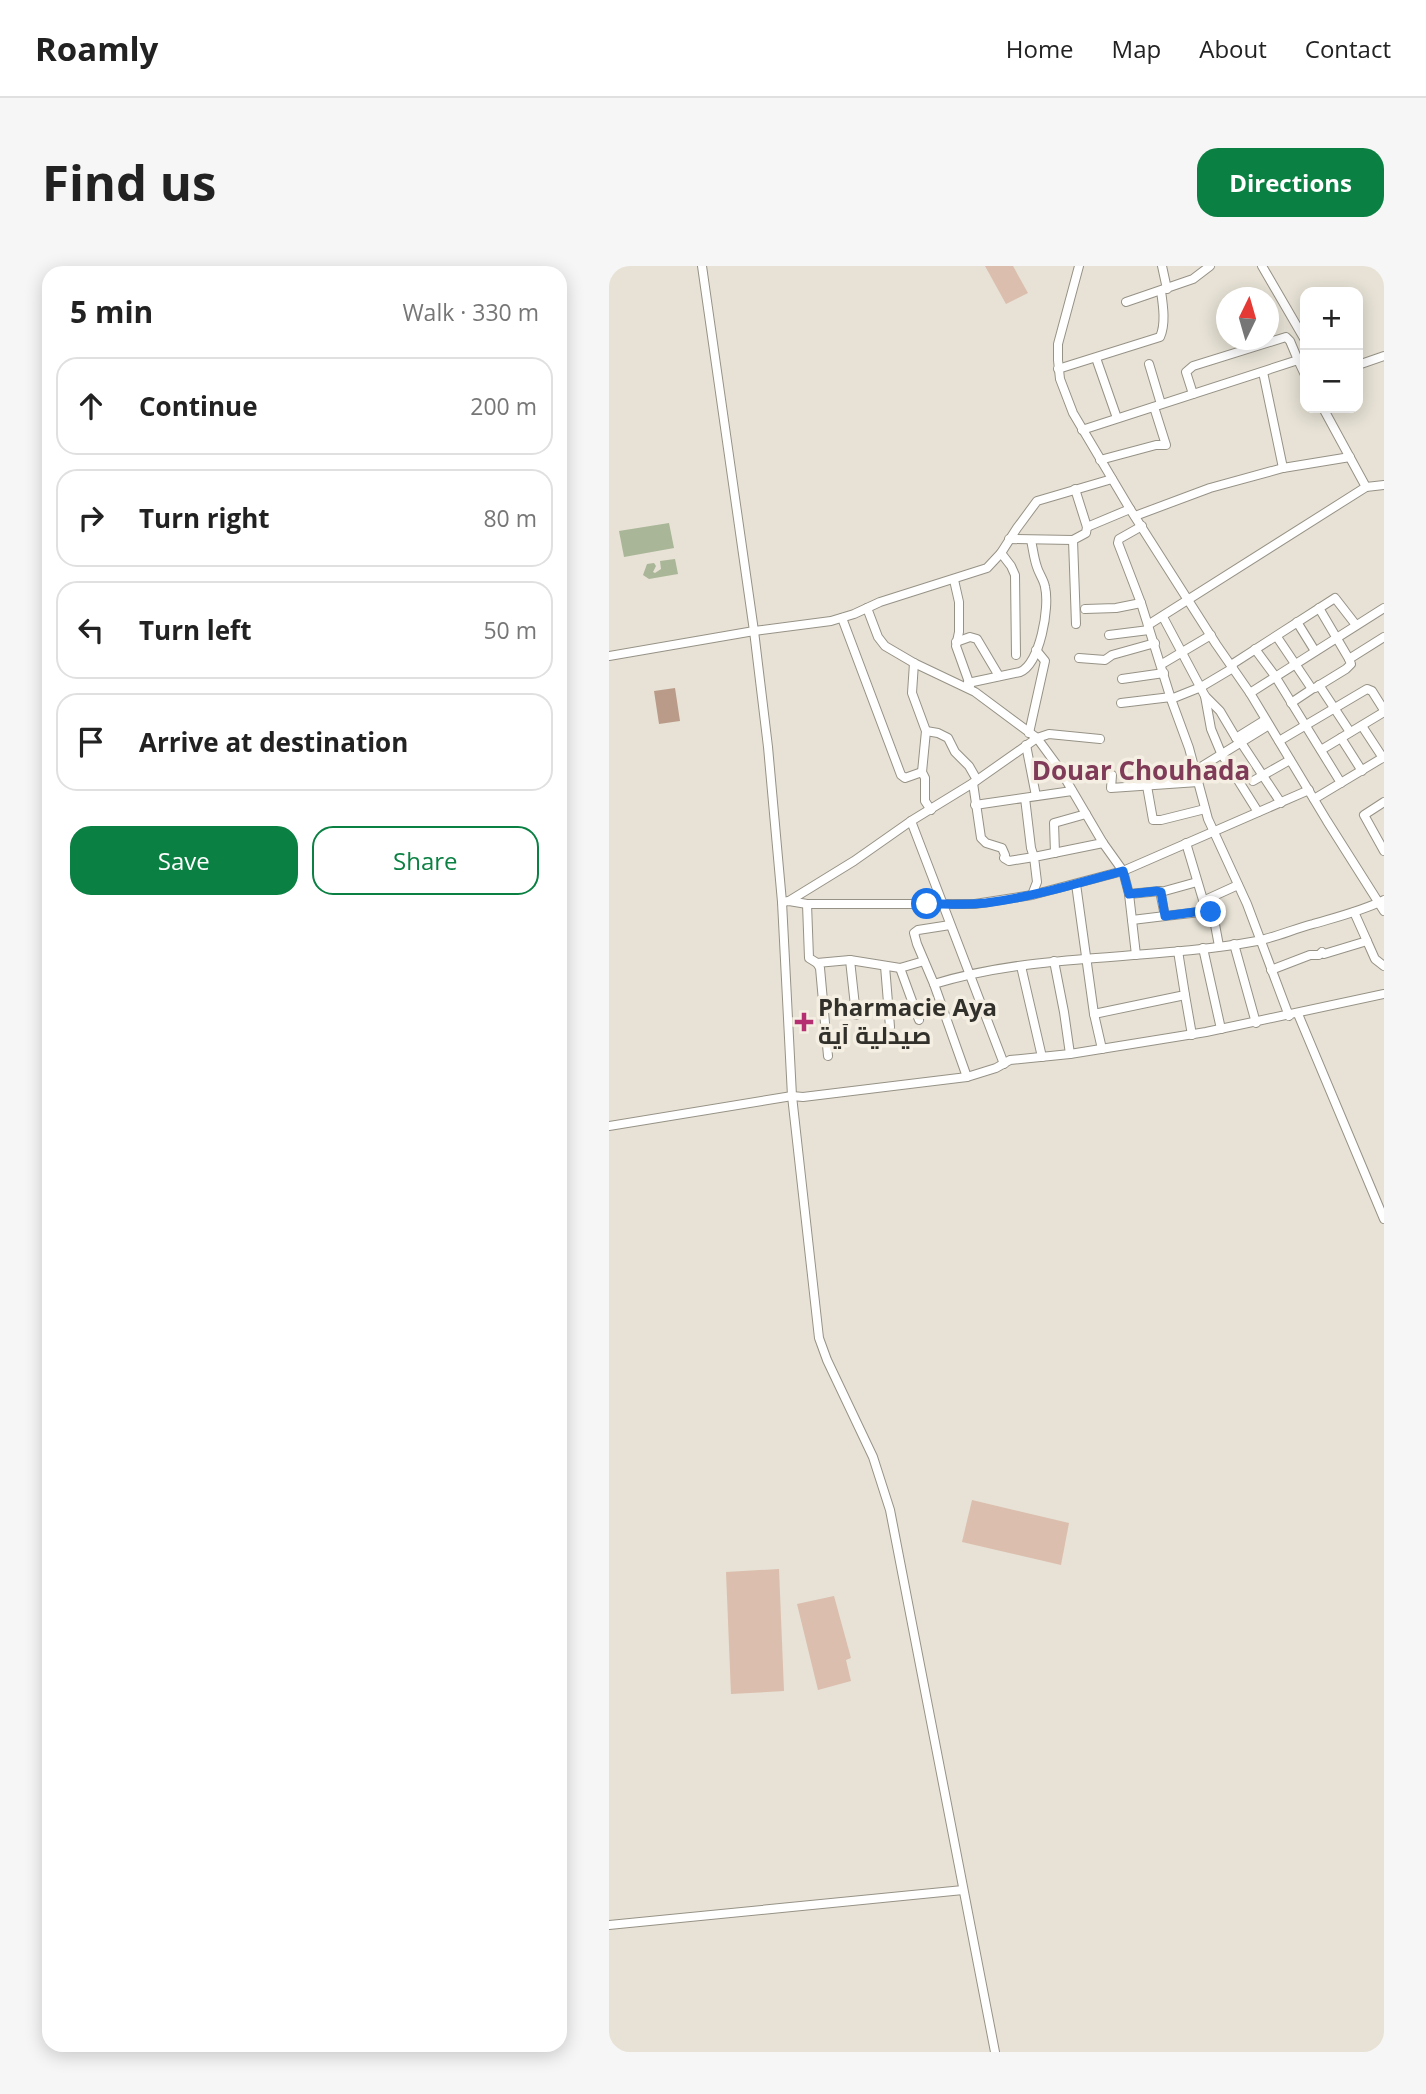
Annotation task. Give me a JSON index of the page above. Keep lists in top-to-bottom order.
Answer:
{
  "districts": ["Douar Chouhada"],
  "places": {
    "health": ["Pharmacie Aya صيدلية اَية"]
  },
  "north": "top",
  "page": {
    "header": "Roamly",
    "nav": [
      "Home",
      "Map",
      "About",
      "Contact"
    ],
    "buttons": [
      "Directions",
      ["Save", "Share"]
    ],
    "title": "Find us",
    "heading": ["5 min", "Walk · 330 m"],
    "map_buttons": ["+", "−"],
    "list": [
      ["Continue", "200 m"],
      ["Turn right", "80 m"],
      ["Turn left", "50 m"],
      "Arrive at destination"
    ]
  }
}
